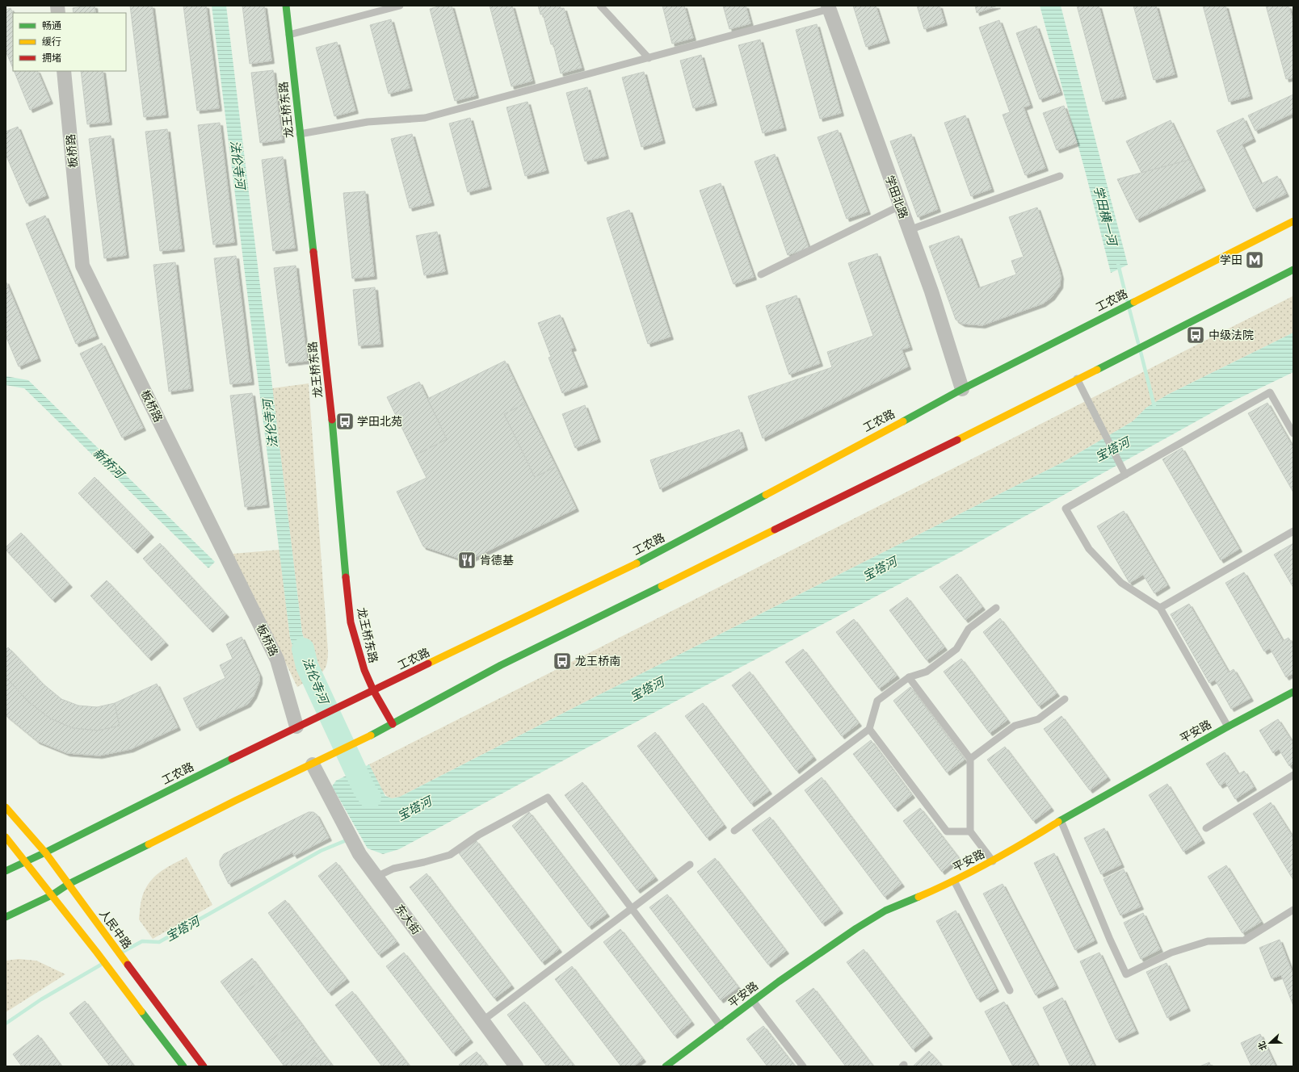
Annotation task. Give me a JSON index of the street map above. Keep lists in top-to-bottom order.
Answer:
{
  "streets": {
    "main road": [
      "龙王桥东路",
      "工农路",
      "平安路",
      "人民中路"
    ],
    "street": ["板桥路", "学田北路", "东大街"]
  },
  "crossings": [
    ["龙王桥东路", "工农路"],
    ["板桥路", "工农路"],
    ["学田北路", "工农路"],
    ["工农路", "人民中路"]
  ],
  "water": [
    "法伦寺河",
    "学田横一河",
    "宝塔河",
    "新桥河"
  ],
  "places": {
    "metro station": ["学田"],
    "bus stop": ["中级法院", "学田北苑", "龙王桥南"],
    "restaurant": ["肯德基"]
  },
  "legend": ["畅通", "缓行", "拥堵"],
  "north": "left"
}
